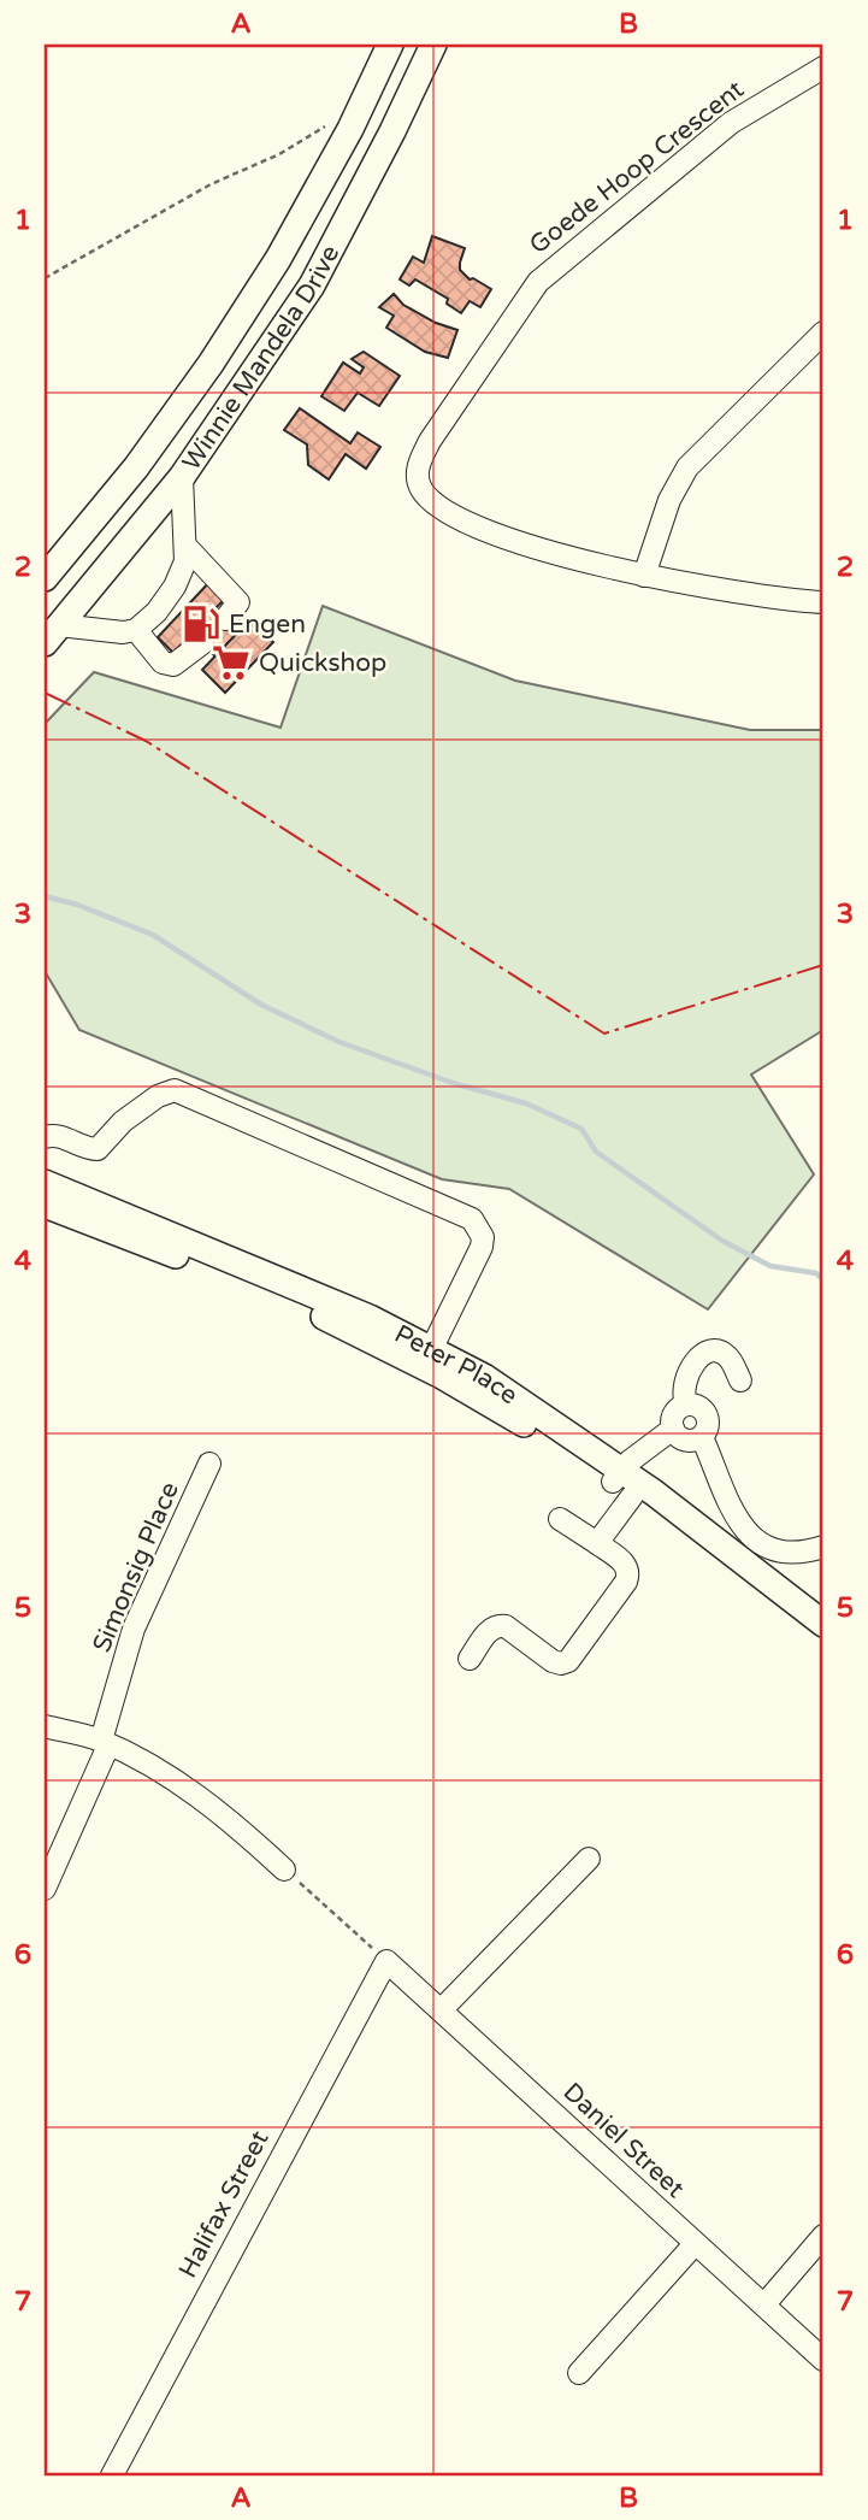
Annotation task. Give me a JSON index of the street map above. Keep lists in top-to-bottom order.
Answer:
{
  "streets": {
    "main road": ["Winnie Mandela Drive", "Peter Place"],
    "street": [
      "Goede Hoop Crescent",
      "Simonsig Place",
      "Daniel Street",
      "Halifax Street"
    ]
  },
  "crossings": [
    ["Daniel Street", "Halifax Street"]
  ],
  "places": {
    "fuel station": ["Engen"],
    "supermarket": ["Quickshop"]
  },
  "grid": {
    "columns": ["A", "B"],
    "rows": [
      "1",
      "2",
      "3",
      "4",
      "5",
      "6",
      "7"
    ]
  }
}
